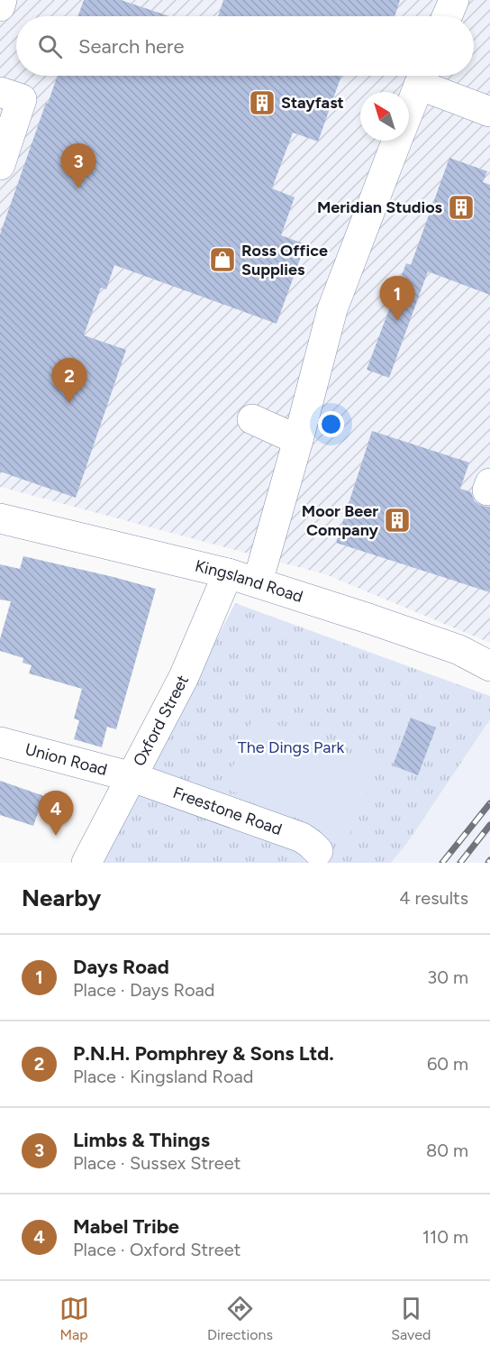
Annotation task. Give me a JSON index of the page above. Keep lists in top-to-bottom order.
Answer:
{
  "streets": {
    "street": [
      "Kingsland Road",
      "Oxford Street",
      "Union Road",
      "Freestone Road"
    ]
  },
  "crossings": [
    ["Kingsland Road", "Oxford Street"],
    ["Oxford Street", "Union Road"],
    ["Oxford Street", "Freestone Road"],
    ["Union Road", "Freestone Road"]
  ],
  "parks": ["The Dings Park"],
  "places": {
    "building": ["Stayfast", "Meridian Studios", "Moor Beer Company"],
    "shop": ["Ross Office Supplies"]
  },
  "north": "top left",
  "page": {
    "search": "Search here",
    "pins": [
      "3",
      "1",
      "2",
      "4"
    ],
    "heading": ["Nearby", "4 results"],
    "list": [
      {
        "mark": "1",
        "name": "Days Road",
        "note": "Place · Days Road",
        "value": "30 m"
      },
      {
        "mark": "2",
        "name": "P.N.H. Pomphrey & Sons Ltd.",
        "note": "Place · Kingsland Road",
        "value": "60 m"
      },
      {
        "mark": "3",
        "name": "Limbs & Things",
        "note": "Place · Sussex Street",
        "value": "80 m"
      },
      {
        "mark": "4",
        "name": "Mabel Tribe",
        "note": "Place · Oxford Street",
        "value": "110 m"
      }
    ],
    "nav": ["Map", "Directions", "Saved"]
  }
}
